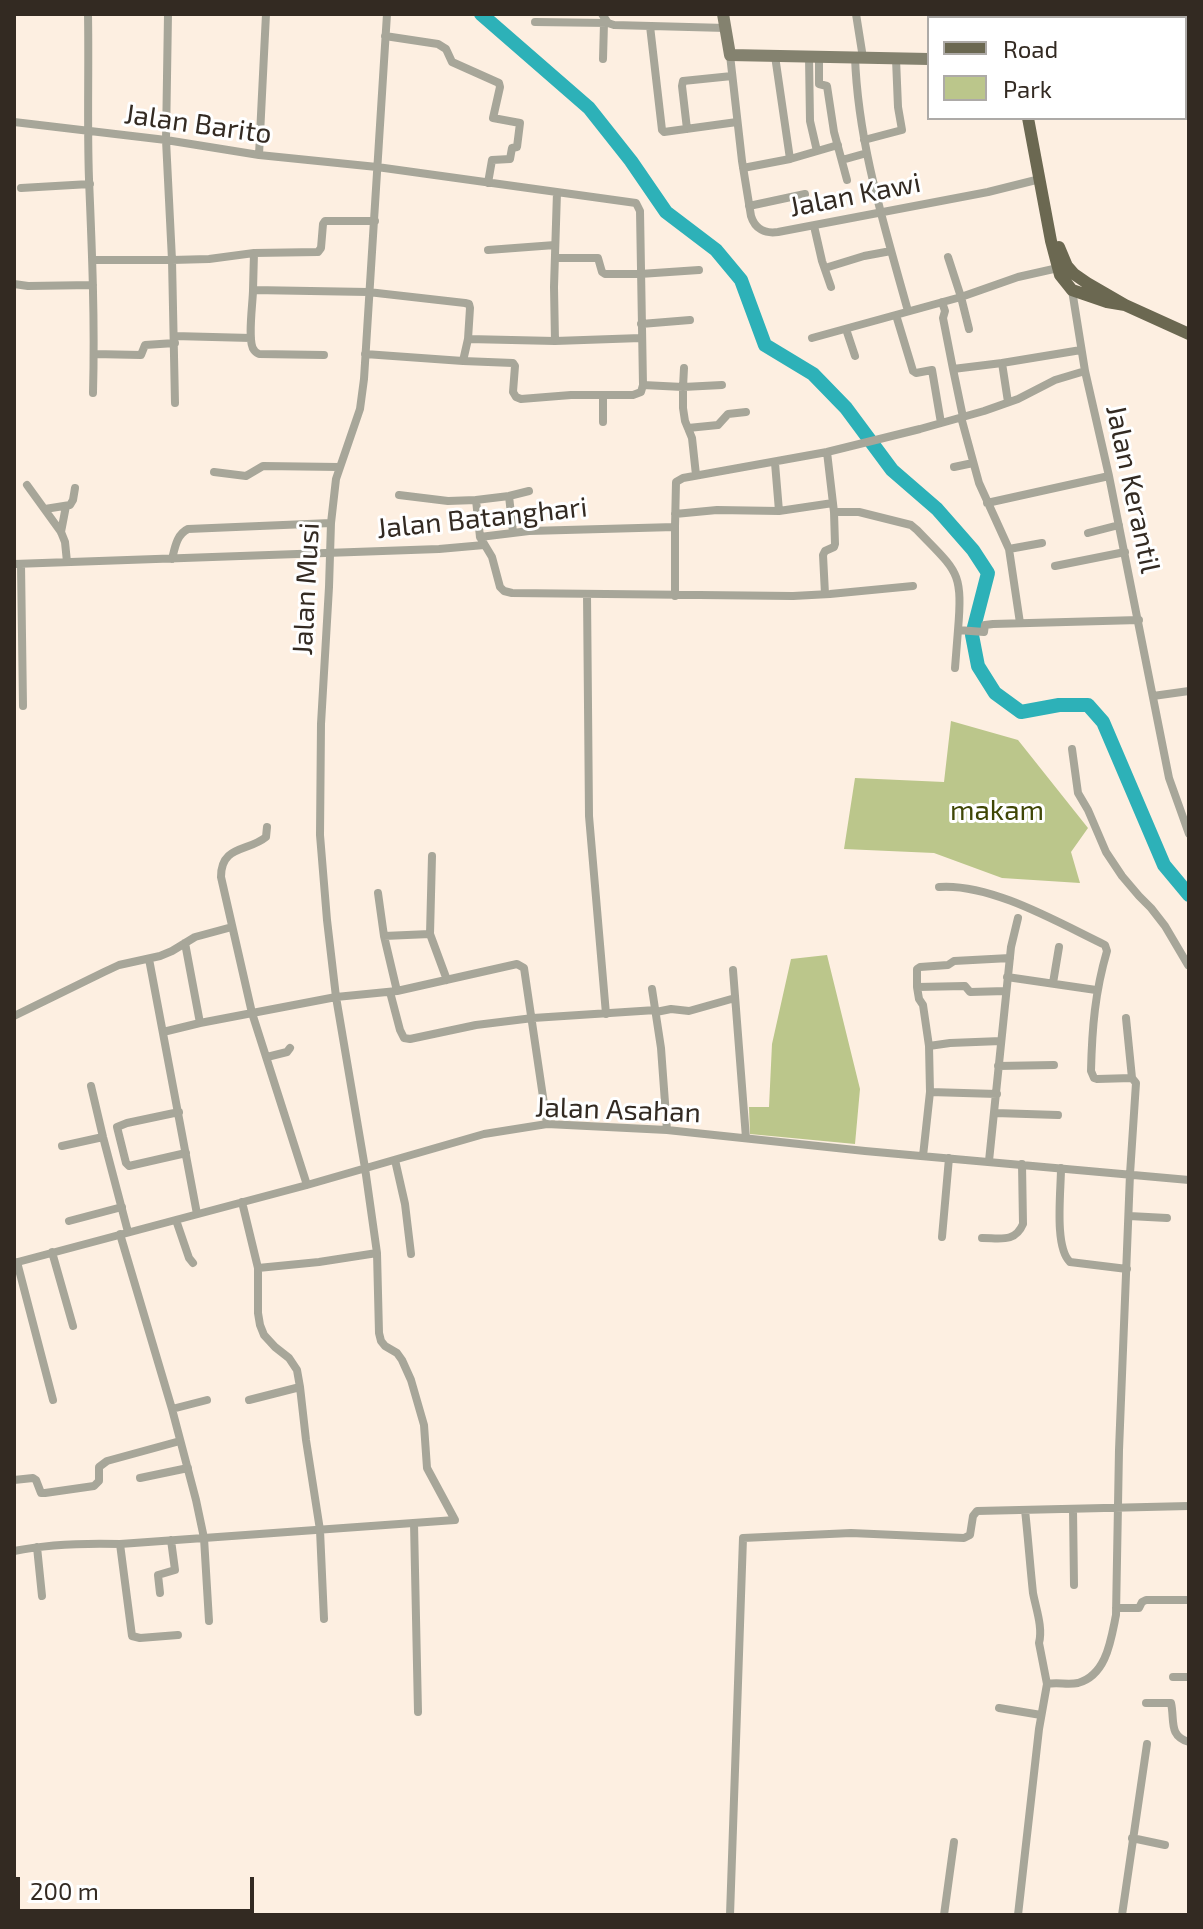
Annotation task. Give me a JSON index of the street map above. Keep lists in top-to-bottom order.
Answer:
{
  "streets": {
    "street": [
      "Jalan Barito",
      "Jalan Kawi",
      "Jalan Kerantil",
      "Jalan Batanghari",
      "Jalan Musi",
      "Jalan Asahan"
    ]
  },
  "crossings": [
    ["Jalan Barito", "Jalan Musi"],
    ["Jalan Batanghari", "Jalan Musi"],
    ["Jalan Musi", "Jalan Asahan"]
  ],
  "parks": ["makam"],
  "legend": ["Road", "Park"],
  "scale_bar": "200 m"
}
